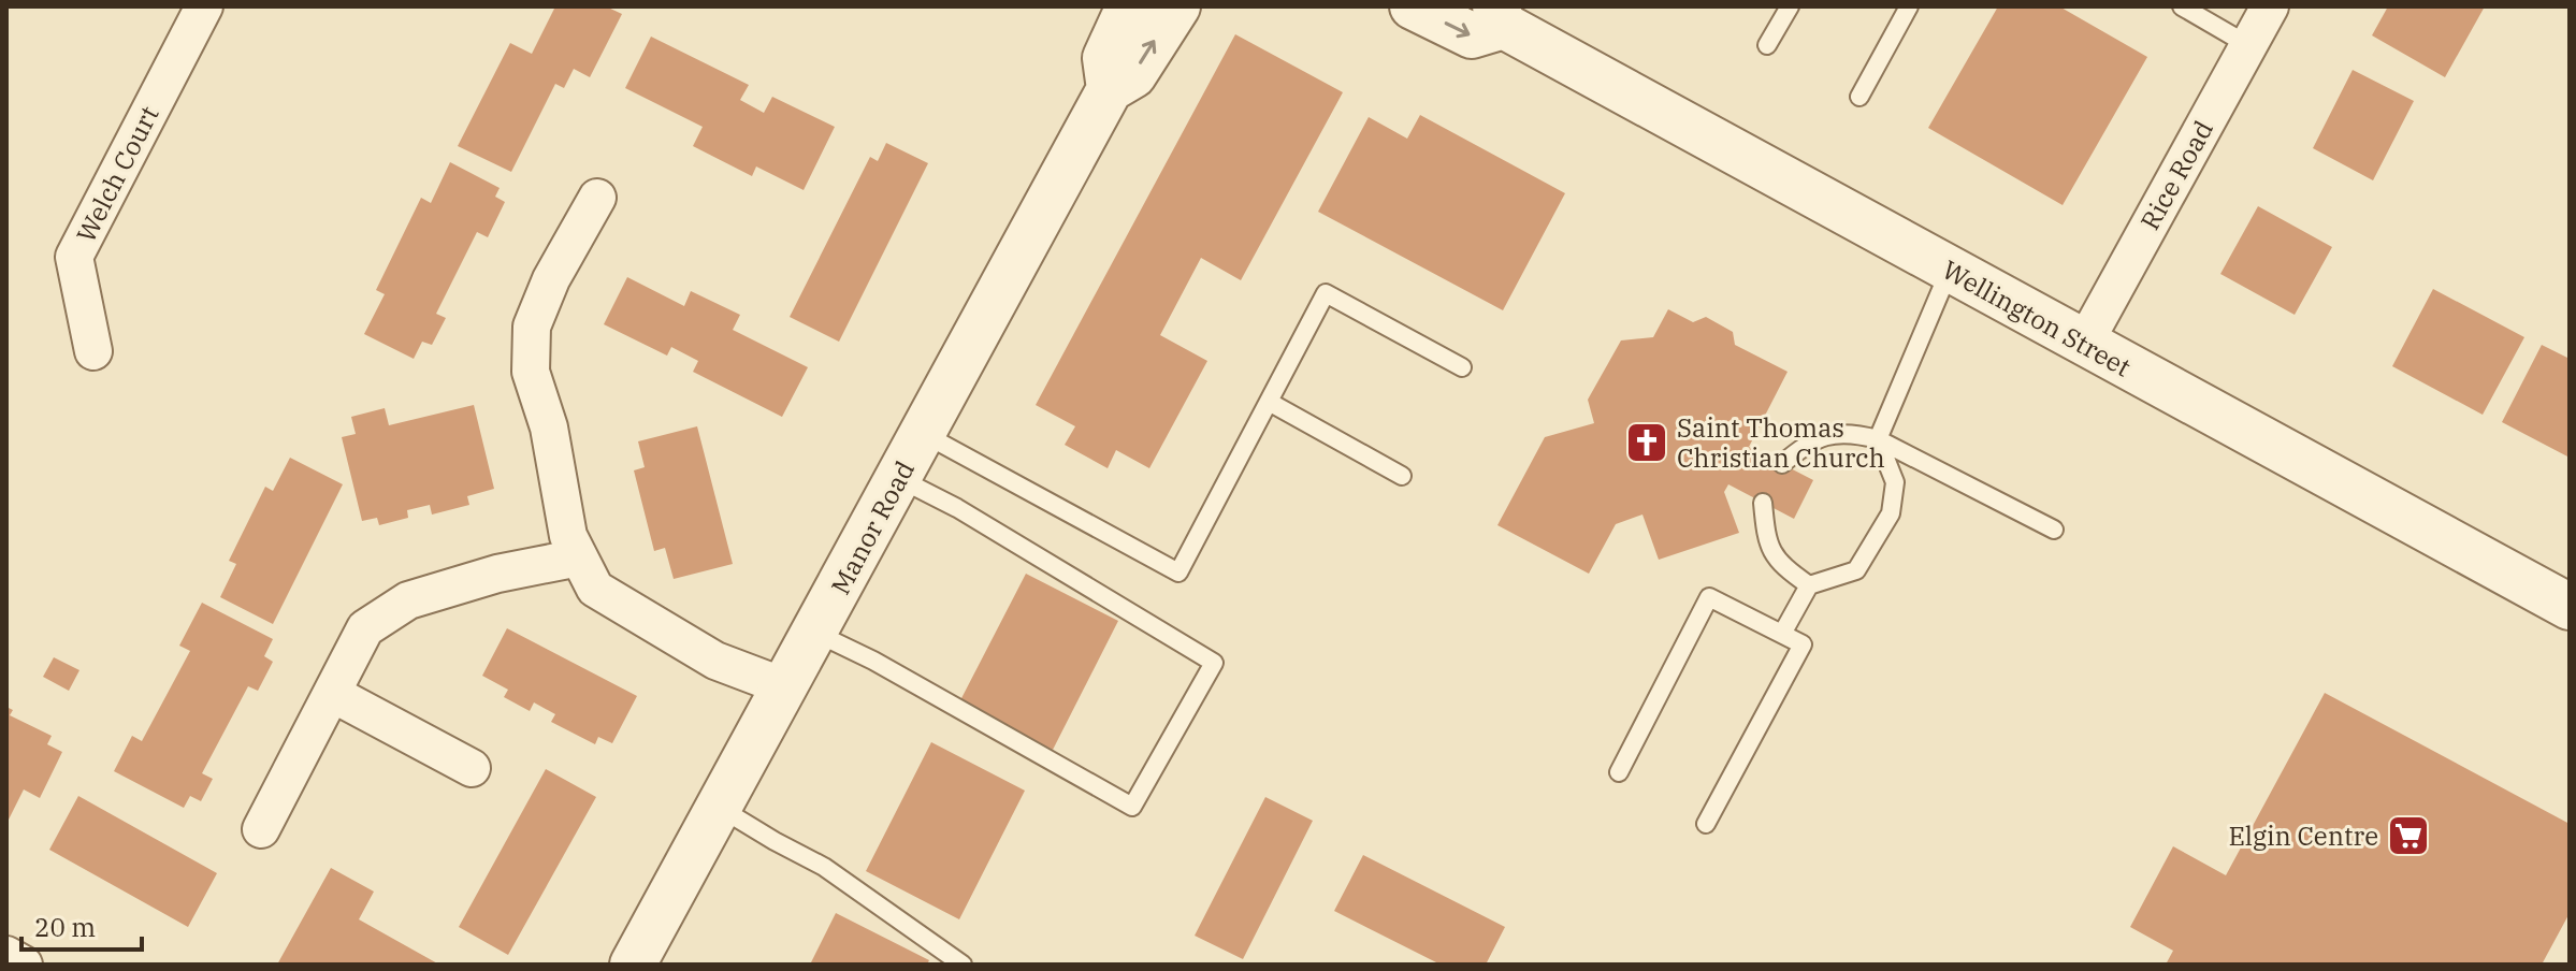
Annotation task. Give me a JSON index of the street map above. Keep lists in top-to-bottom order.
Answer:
{
  "streets": {
    "street": [
      "Welch Court",
      "Rice Road",
      "Wellington Street",
      "Manor Road"
    ]
  },
  "crossings": [
    ["Rice Road", "Wellington Street"]
  ],
  "places": {
    "church": ["Saint Thomas Christian Church"],
    "supermarket": ["Elgin Centre"]
  },
  "scale_bar": "20 m"
}
